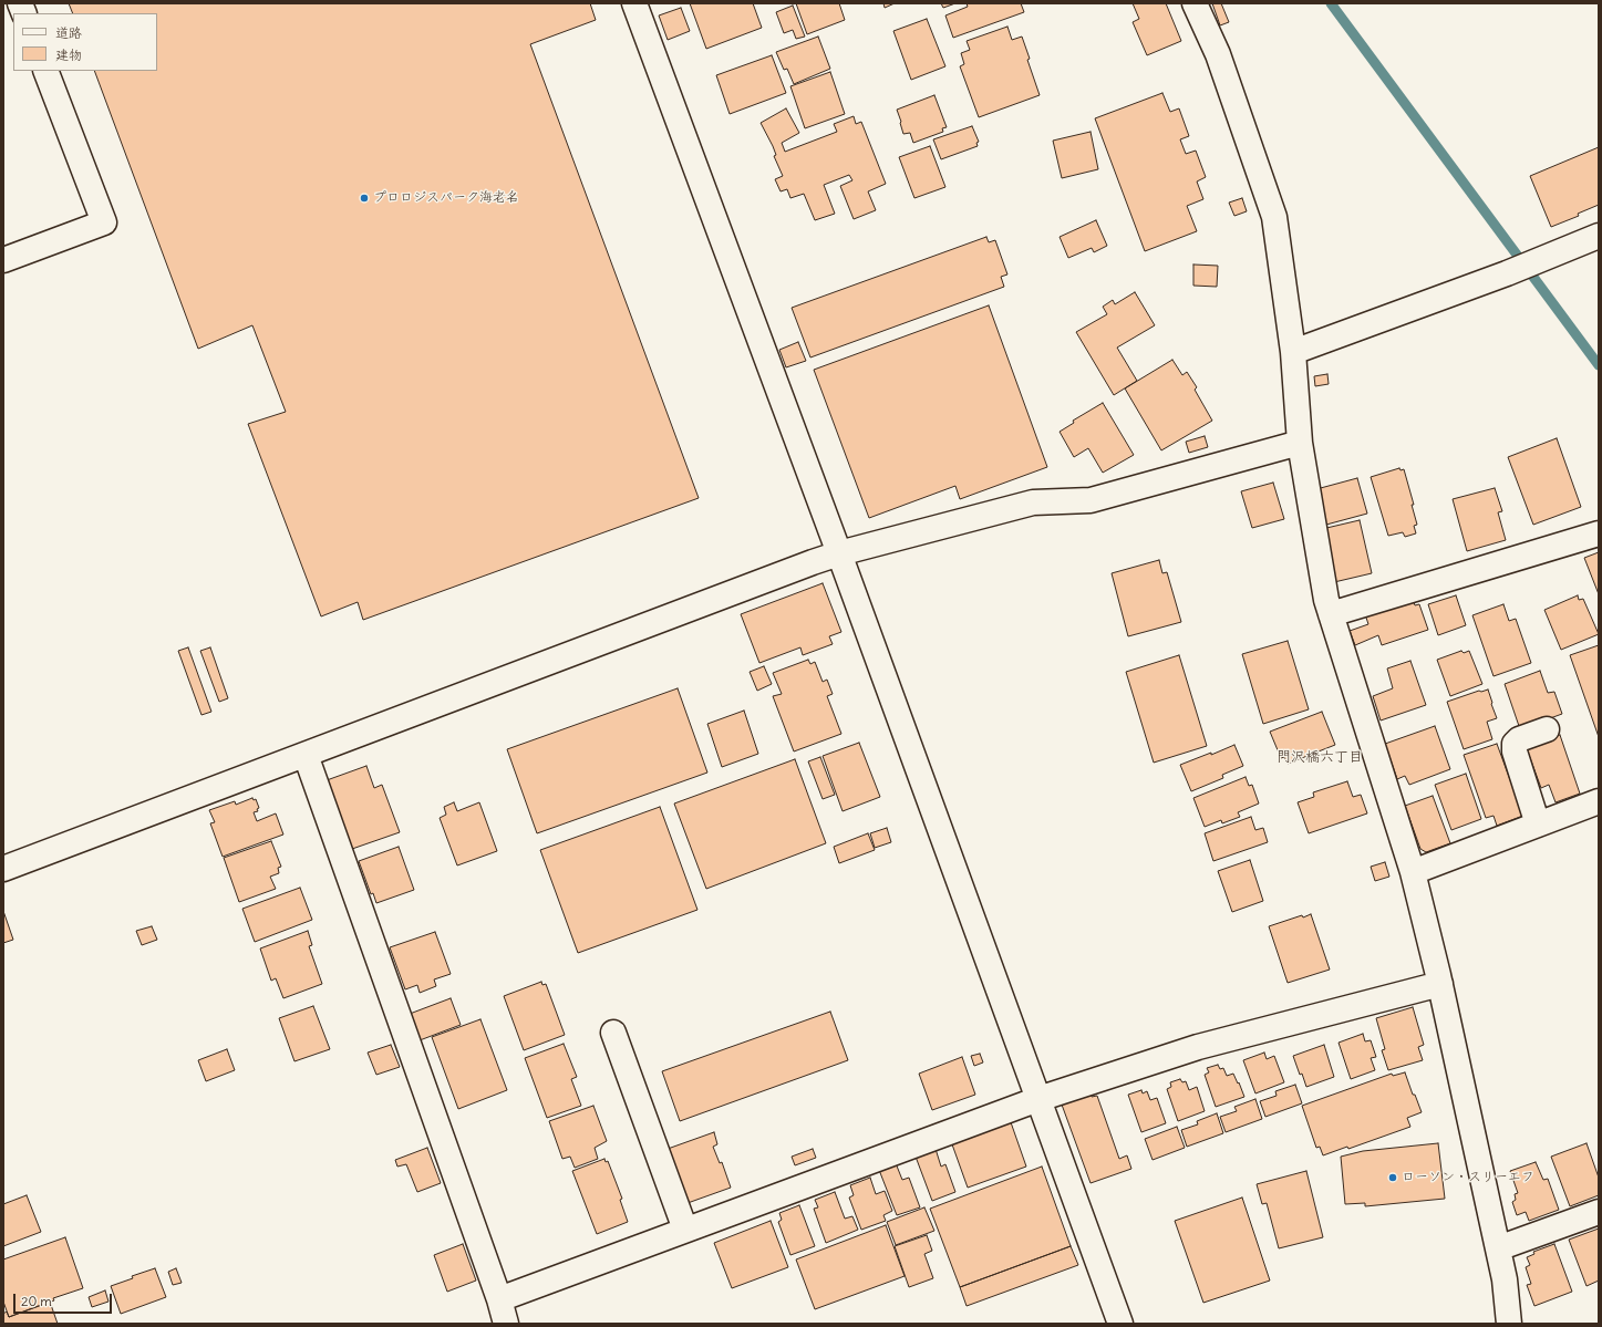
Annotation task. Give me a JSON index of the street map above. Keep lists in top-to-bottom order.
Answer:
{
  "districts": ["門沢橋六丁目"],
  "places": ["プロロジスパーク海老名", "ローソン・スリーエフ"],
  "legend": ["道路", "建物"],
  "scale_bar": "20 m"
}
